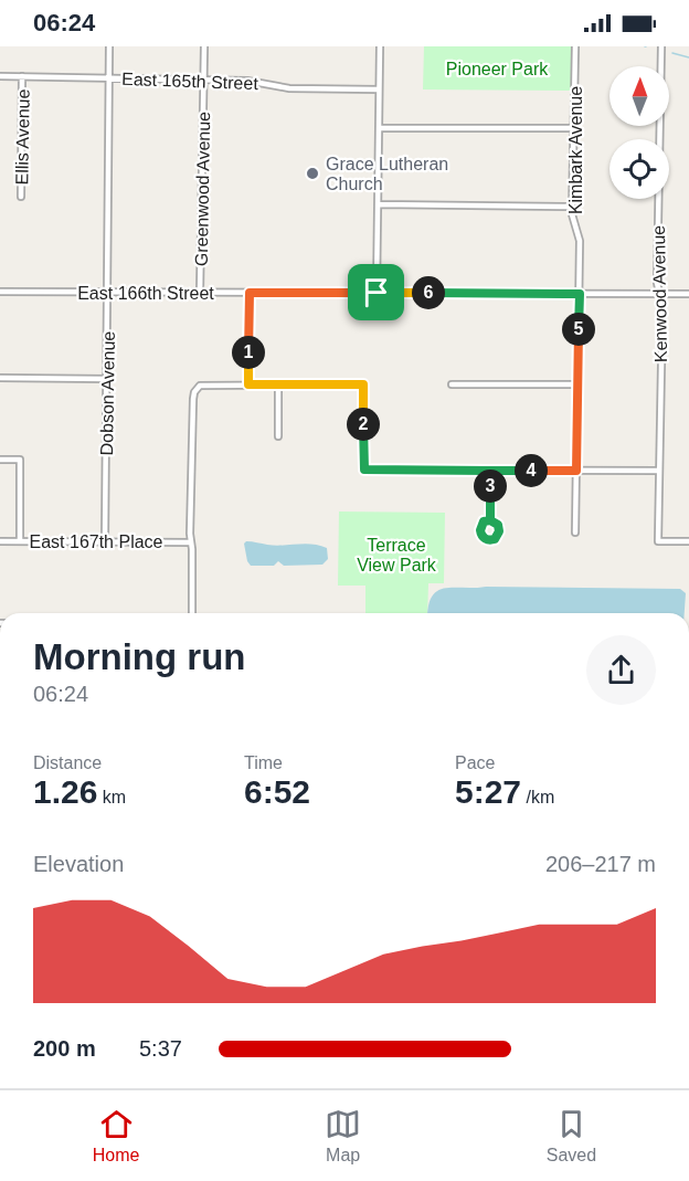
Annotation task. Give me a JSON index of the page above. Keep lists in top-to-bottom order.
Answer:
{
  "streets": {
    "street": [
      "East 165th Street",
      "Ellis Avenue",
      "Kimbark Avenue",
      "Greenwood Avenue",
      "East 166th Street",
      "Kenwood Avenue",
      "Dobson Avenue",
      "East 167th Place"
    ]
  },
  "crossings": [
    ["East 165th Street", "Ellis Avenue"],
    ["East 165th Street", "Greenwood Avenue"],
    ["East 165th Street", "Dobson Avenue"],
    ["Kimbark Avenue", "East 166th Street"],
    ["Greenwood Avenue", "East 166th Street"],
    ["East 166th Street", "Kenwood Avenue"],
    ["East 166th Street", "Dobson Avenue"],
    ["Dobson Avenue", "East 167th Place"]
  ],
  "parks": ["Pioneer Park", "Terrace View Park"],
  "places": ["Grace Lutheran Church"],
  "north": "top",
  "page": {
    "status": "06:24",
    "pins": [
      "6",
      "5",
      "1",
      "2",
      "4",
      "3"
    ],
    "heading": ["Morning run", "06:24"],
    "stats": [
      ["Distance", "1.26 km"],
      ["Time", "6:52"],
      ["Pace", "5:27 /km"]
    ],
    "chart": ["Elevation", "206–217 m"],
    "list": [
      {
        "name": "200 m",
        "note": "5:37"
      }
    ],
    "tabs": ["Home", "Map", "Saved"]
  }
}
